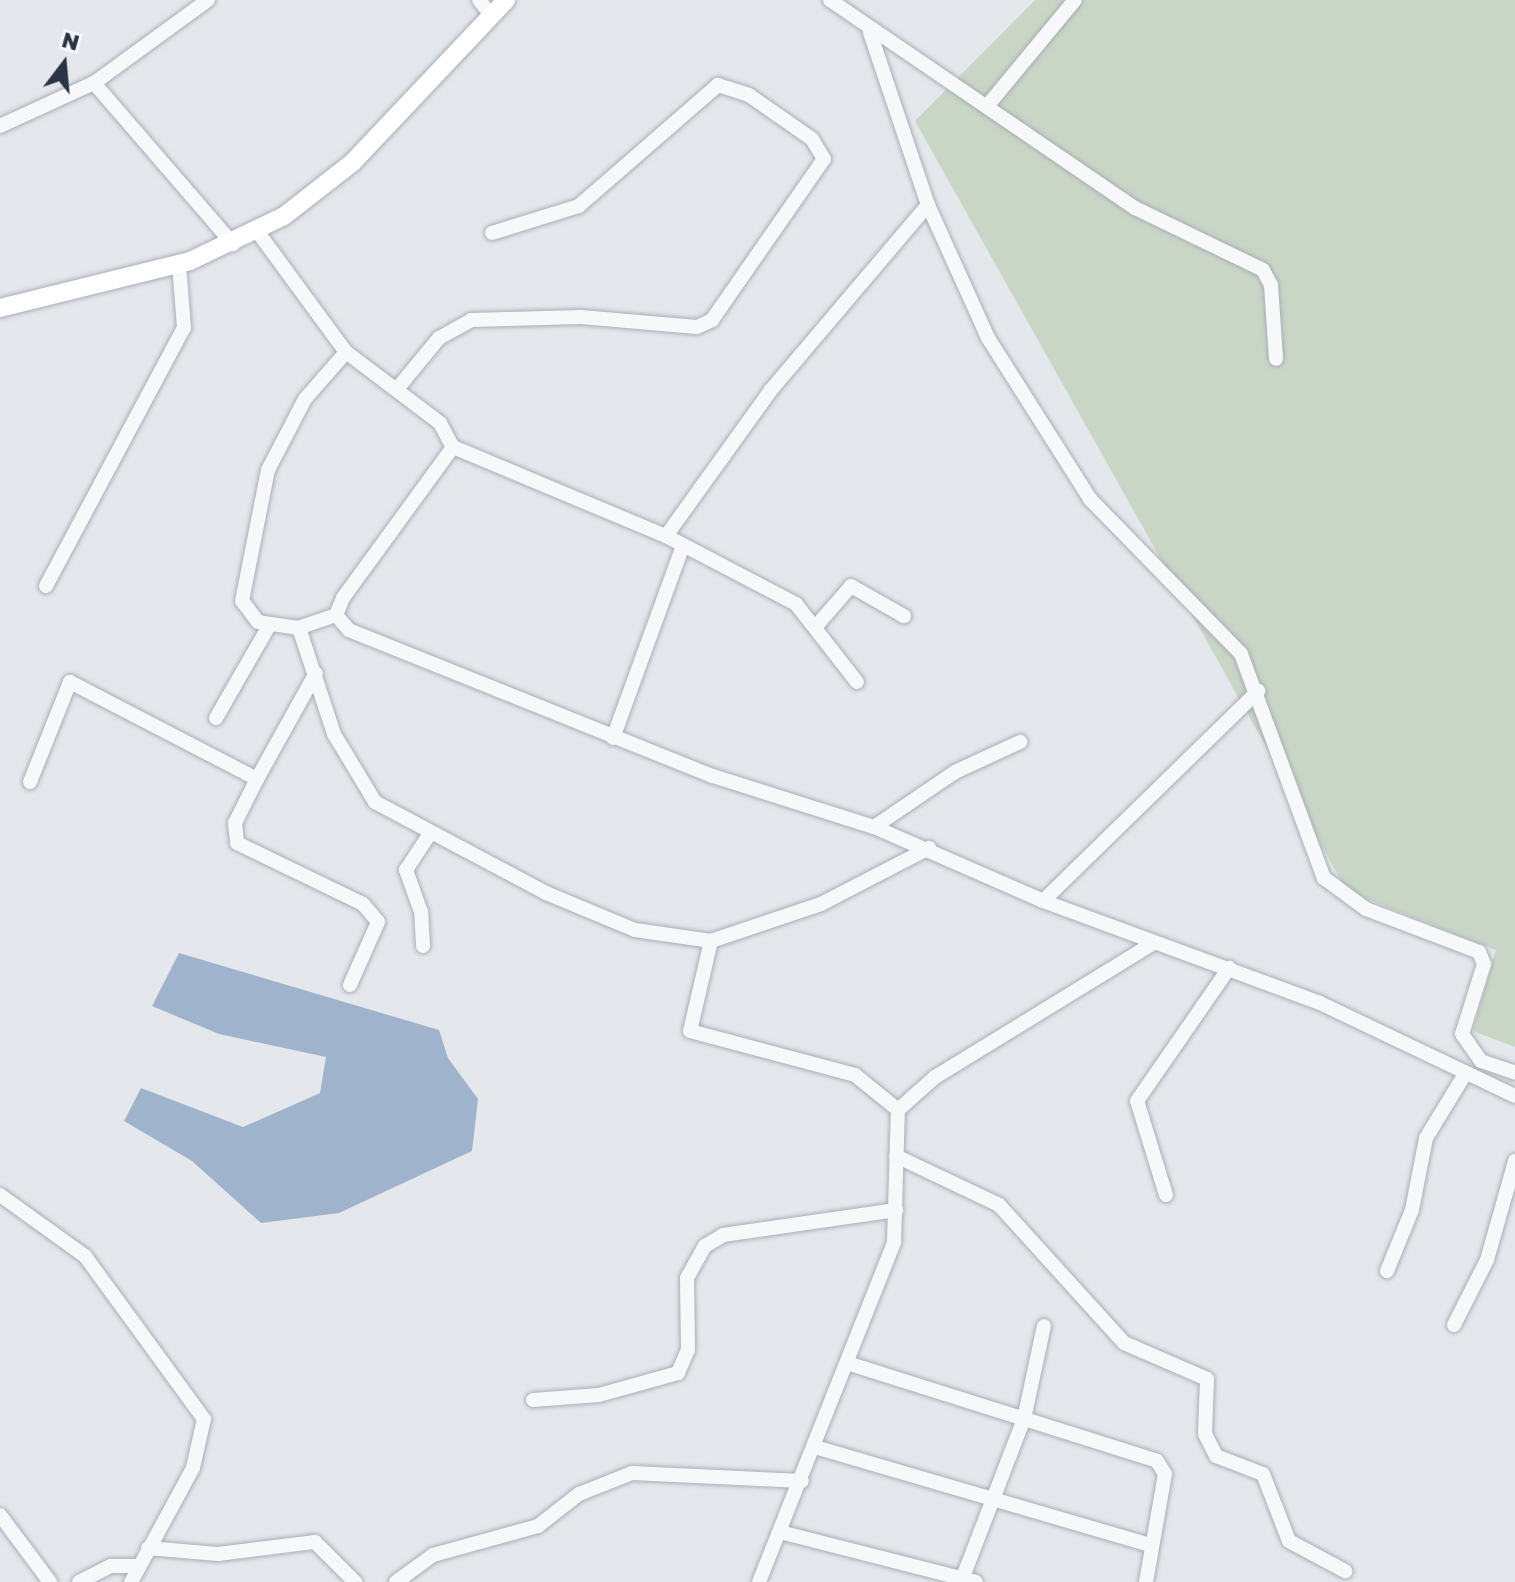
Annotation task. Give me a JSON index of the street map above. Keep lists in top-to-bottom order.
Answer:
{
  "north": "top"
}
